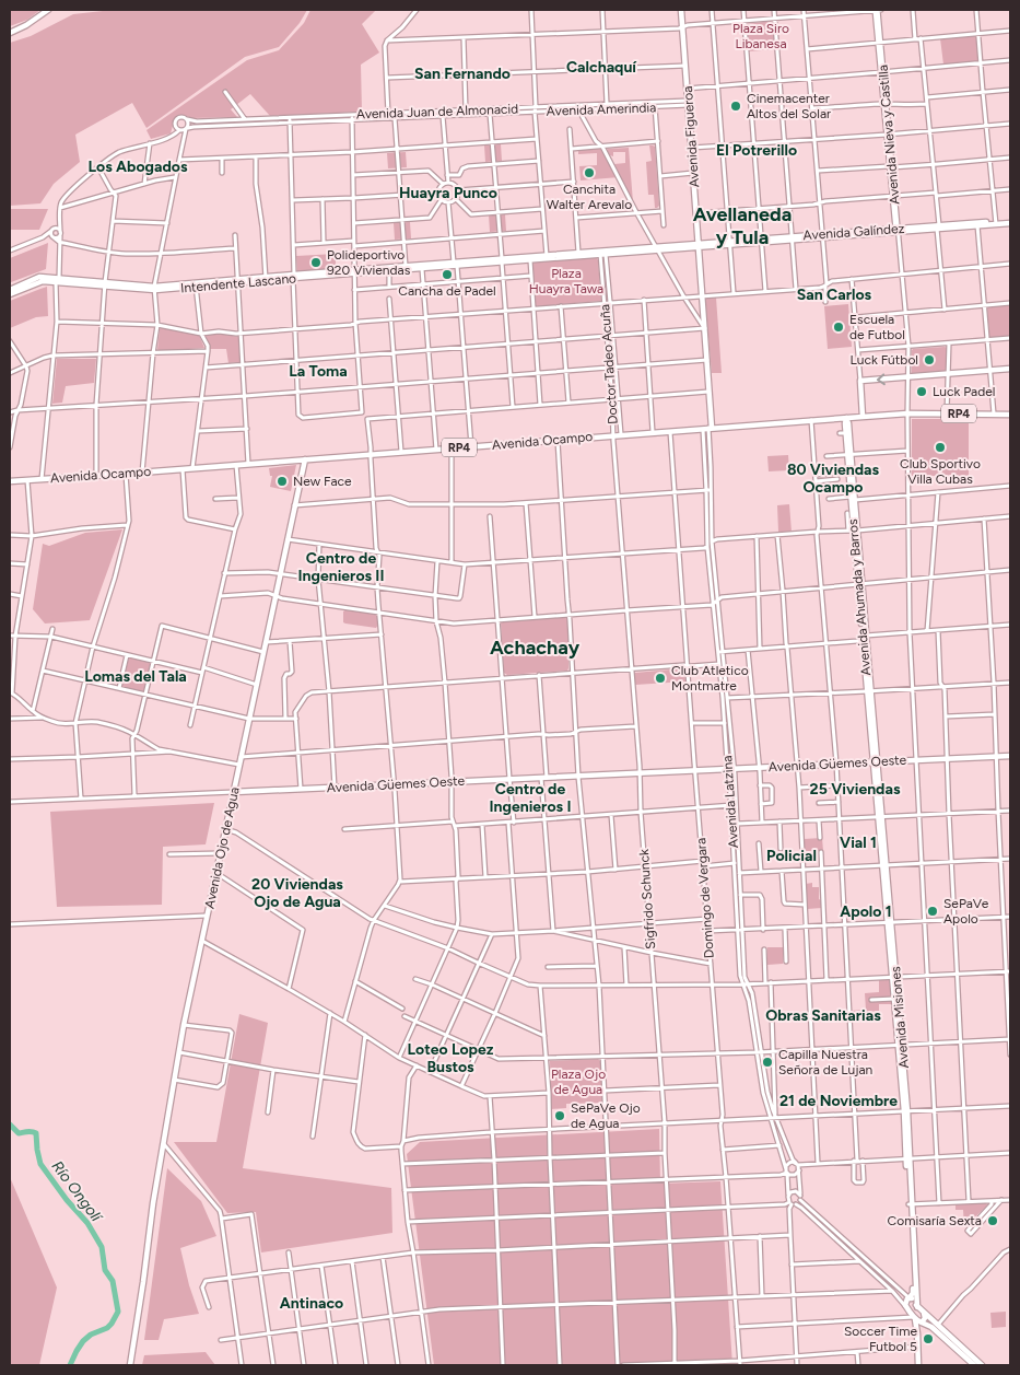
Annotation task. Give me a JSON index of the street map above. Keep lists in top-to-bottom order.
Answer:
{
  "streets": {
    "main road": [
      "Avenida Figueroa",
      "Avenida Galíndez",
      "Intendente Lascano",
      "RP4",
      "Avenida Ocampo",
      "Avenida Ahumada y Barros",
      "Avenida Güemes Oeste",
      "Avenida Ojo de Agua",
      "Avenida Misiones"
    ],
    "street": [
      "Avenida Amerindia",
      "Avenida Juan de Almonacid",
      "Avenida Nieva y Castilla",
      "Doctor Tadeo Acuña",
      "Avenida Latzina",
      "Domingo de Vergara",
      "Sigfrido Schunck"
    ]
  },
  "crossings": [
    ["Avenida Amerindia", "Avenida Juan de Almonacid"],
    ["Avenida Amerindia", "Avenida Figueroa"],
    ["Avenida Juan de Almonacid", "Avenida Figueroa"],
    ["Avenida Nieva y Castilla", "Avenida Galíndez"],
    ["Avenida Nieva y Castilla", "Avenida Ocampo"],
    ["Avenida Nieva y Castilla", "Avenida Güemes Oeste"],
    ["Avenida Figueroa", "Avenida Galíndez"],
    ["Avenida Figueroa", "Intendente Lascano"],
    ["Avenida Figueroa", "Avenida Ocampo"],
    ["Avenida Figueroa", "Avenida Latzina"],
    ["Avenida Galíndez", "Intendente Lascano"],
    ["Intendente Lascano", "Doctor Tadeo Acuña"],
    ["Doctor Tadeo Acuña", "Avenida Ocampo"],
    ["Doctor Tadeo Acuña", "Sigfrido Schunck"],
    ["Avenida Ocampo", "Avenida Ahumada y Barros"],
    ["Avenida Ocampo", "Avenida Latzina"],
    ["Avenida Ocampo", "Avenida Ojo de Agua"],
    ["Avenida Ocampo", "Domingo de Vergara"],
    ["Avenida Ocampo", "Sigfrido Schunck"],
    ["Avenida Ahumada y Barros", "Avenida Güemes Oeste"],
    ["Avenida Ahumada y Barros", "Avenida Misiones"],
    ["Avenida Güemes Oeste", "Avenida Latzina"],
    ["Avenida Güemes Oeste", "Avenida Ojo de Agua"],
    ["Avenida Güemes Oeste", "Domingo de Vergara"],
    ["Avenida Güemes Oeste", "Sigfrido Schunck"],
    ["Avenida Güemes Oeste", "Avenida Misiones"]
  ],
  "districts": [
    "Calchaquí",
    "San Fernando",
    "El Potrerillo",
    "Los Abogados",
    "Huayra Punco",
    "Avellaneda y Tula",
    "San Carlos",
    "La Toma",
    "80 Viviendas Ocampo",
    "Centro de Ingenieros II",
    "Achachay",
    "Lomas del Tala",
    "Centro de Ingenieros I",
    "25 Viviendas",
    "Vial 1",
    "Policial",
    "20 Viviendas Ojo de Agua",
    "Apolo 1",
    "Obras Sanitarias",
    "Loteo Lopez Bustos",
    "21 de Noviembre",
    "Antinaco"
  ],
  "water": ["Río Ongolí"],
  "parks": ["Plaza Siro Libanesa", "Plaza Huayra Tawa", "Plaza Ojo de Agua"],
  "places": [
    "Cinemacenter Altos del Solar",
    "Canchita Walter Arevalo",
    "Polideportivo 920 Viviendas",
    "Cancha de Padel",
    "Escuela de Futbol",
    "Luck Fútbol",
    "Luck Padel",
    "Club Sportivo Villa Cubas",
    "New Face",
    "Club Atletico Montmatre",
    "SePaVe Apolo",
    "Capilla Nuestra Señora de Lujan",
    "SePaVe Ojo de Agua",
    "Comisaría Sexta",
    "Soccer Time Futbol 5"
  ]
}
